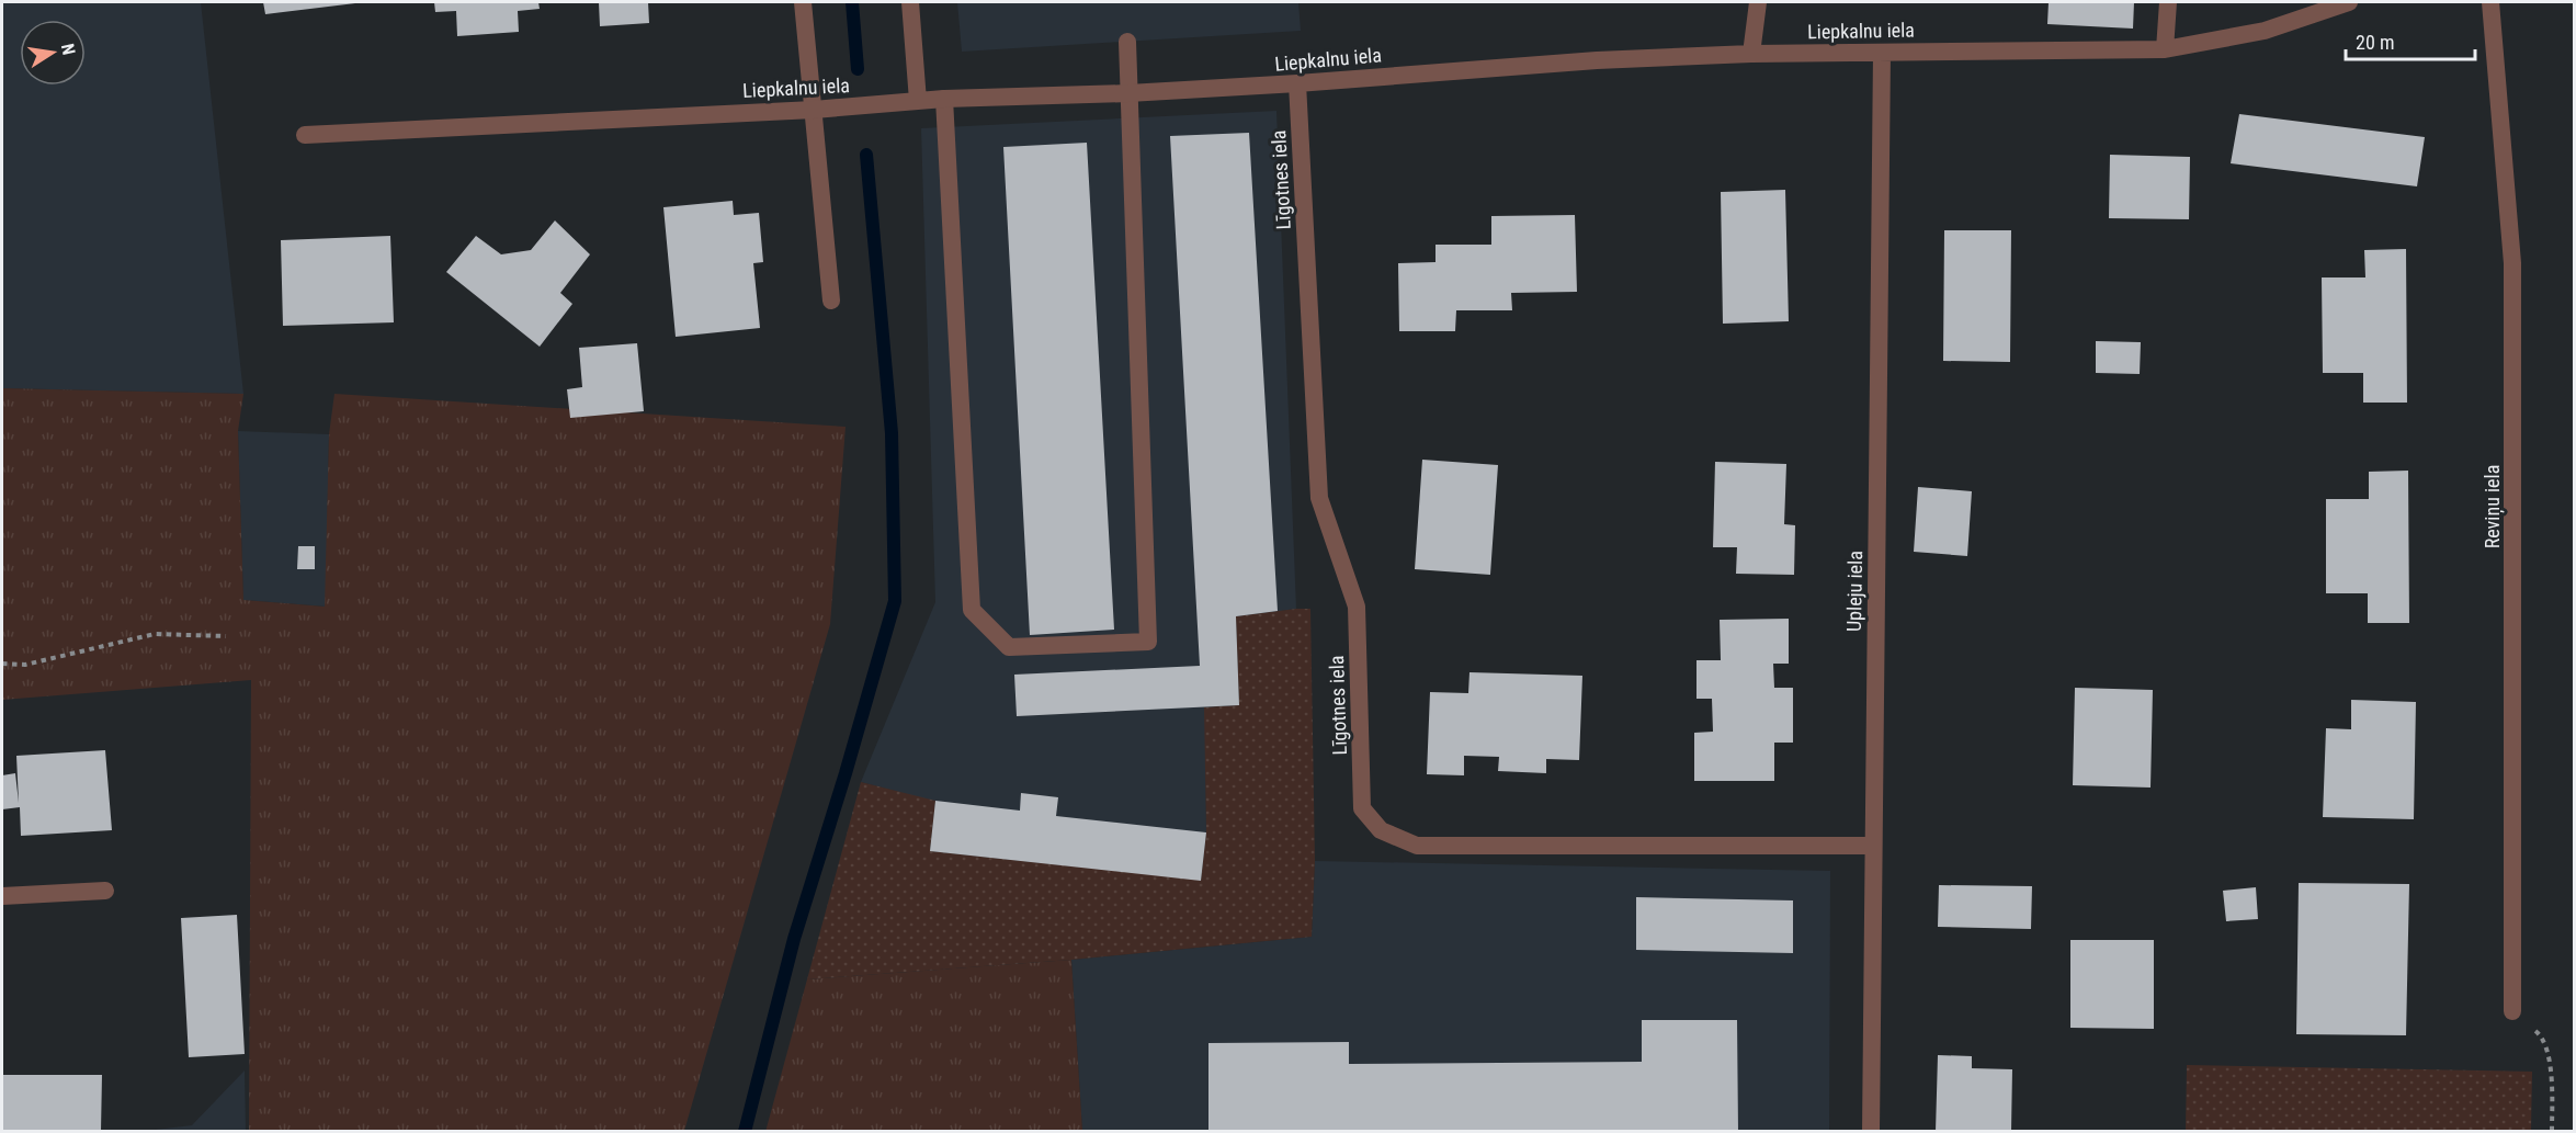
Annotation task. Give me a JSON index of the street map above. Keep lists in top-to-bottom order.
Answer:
{
  "streets": {
    "street": [
      "Liepkalnu iela",
      "Līgotnes iela",
      "Reviņu iela",
      "Upleju iela"
    ]
  },
  "crossings": [
    ["Liepkalnu iela", "Līgotnes iela"],
    ["Liepkalnu iela", "Upleju iela"],
    ["Līgotnes iela", "Upleju iela"]
  ],
  "scale_bar": "20 m",
  "north": "right"
}
